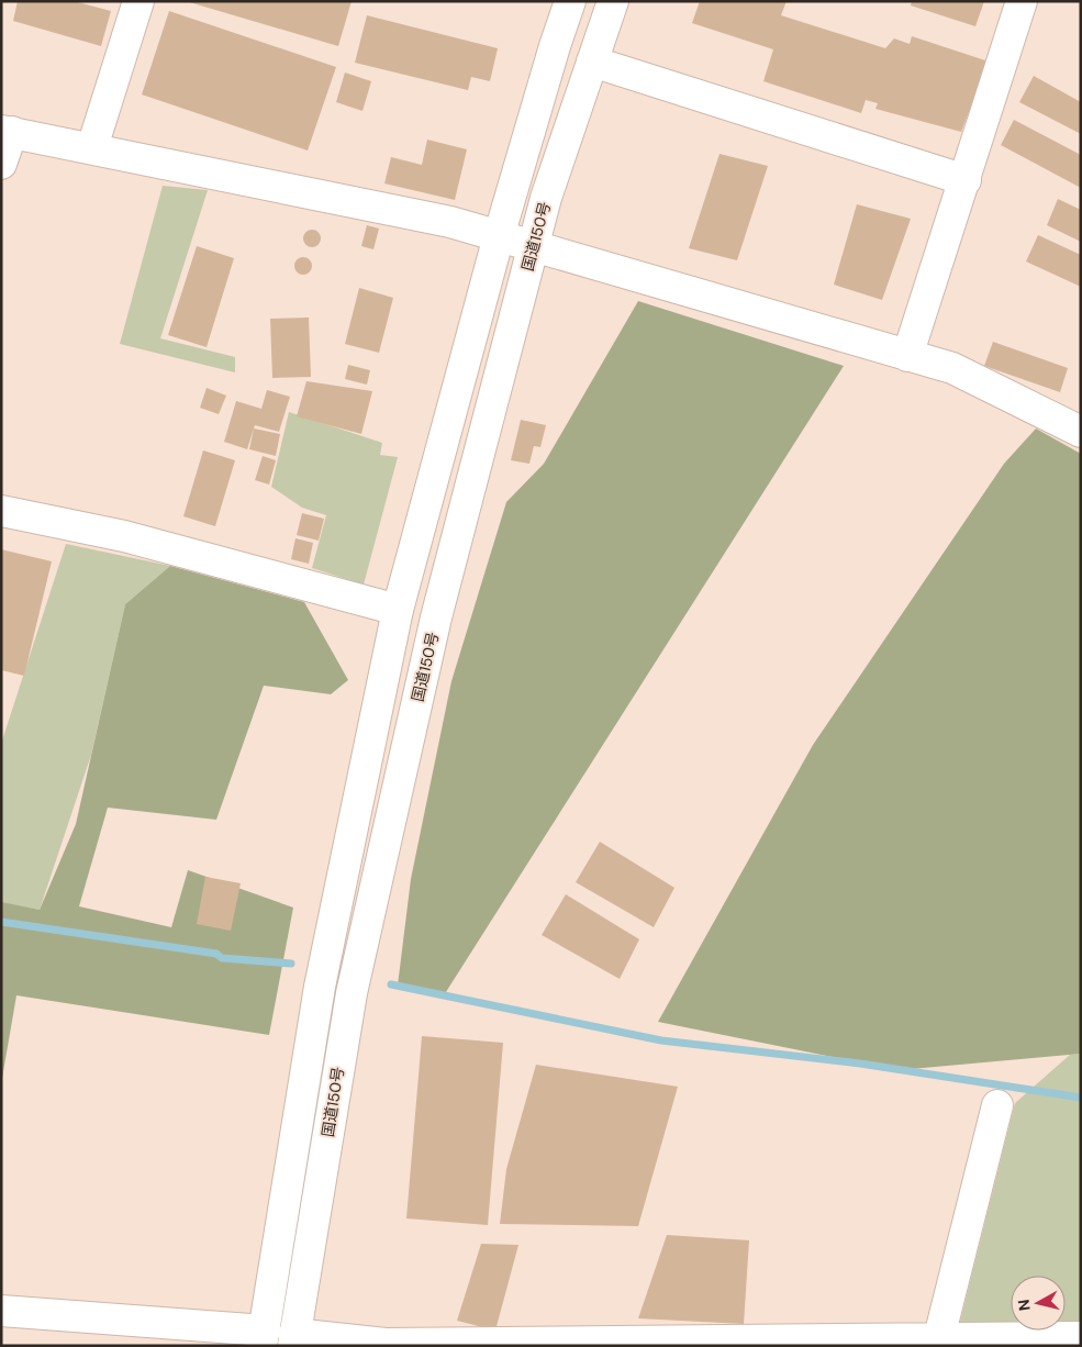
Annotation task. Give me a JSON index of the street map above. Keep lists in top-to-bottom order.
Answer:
{
  "streets": {
    "main road": ["国道150号"]
  },
  "north": "left"
}
